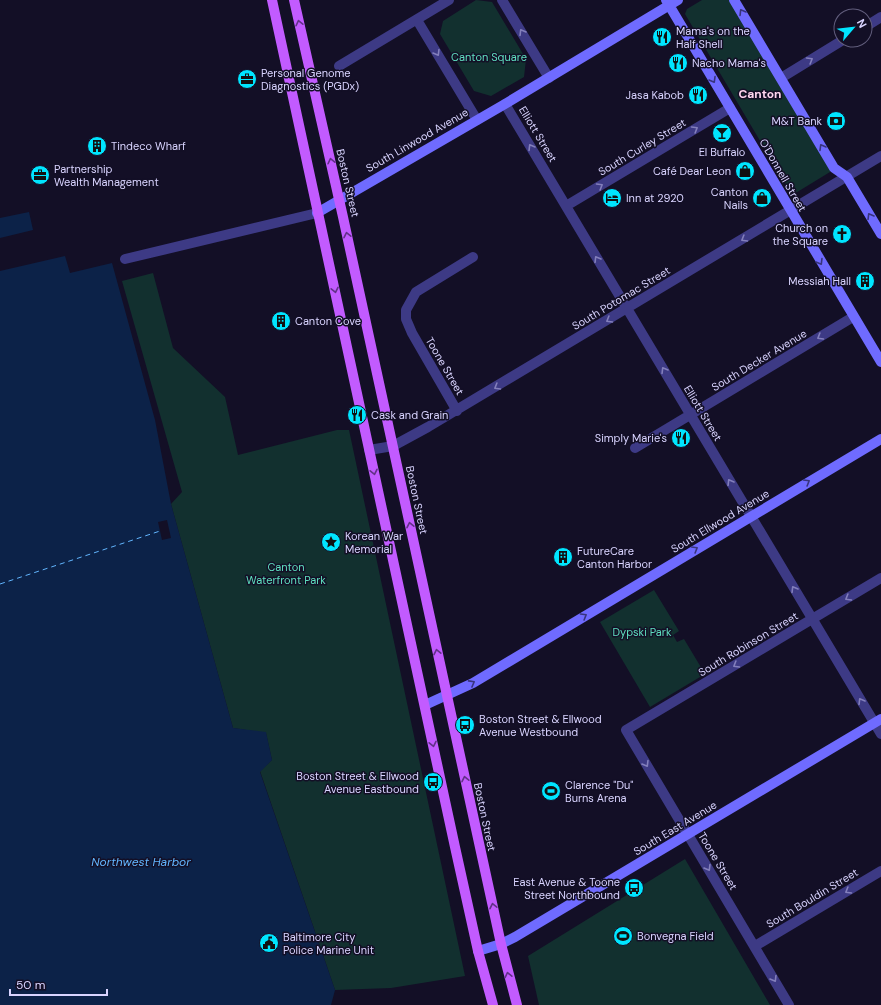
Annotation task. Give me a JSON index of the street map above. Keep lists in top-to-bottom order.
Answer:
{
  "streets": {
    "main road": ["Boston Street"],
    "street": [
      "Elliott Street",
      "South Linwood Avenue",
      "South Curley Street",
      "O'Donnell Street",
      "South Potomac Street",
      "South Decker Avenue",
      "Toone Street",
      "South Ellwood Avenue",
      "South Robinson Street",
      "South East Avenue",
      "South Bouldin Street"
    ]
  },
  "crossings": [
    ["Elliott Street", "South Linwood Avenue"],
    ["Elliott Street", "South Curley Street"],
    ["Elliott Street", "South Potomac Street"],
    ["Elliott Street", "South Decker Avenue"],
    ["Elliott Street", "South Ellwood Avenue"],
    ["Elliott Street", "South Robinson Street"],
    ["Elliott Street", "South East Avenue"],
    ["South Linwood Avenue", "O'Donnell Street"],
    ["South Linwood Avenue", "Boston Street"],
    ["South Curley Street", "O'Donnell Street"],
    ["O'Donnell Street", "South Potomac Street"],
    ["O'Donnell Street", "South Decker Avenue"],
    ["Boston Street", "South Potomac Street"],
    ["Boston Street", "South Ellwood Avenue"],
    ["Boston Street", "South East Avenue"],
    ["South Potomac Street", "Toone Street"],
    ["Toone Street", "South Robinson Street"],
    ["Toone Street", "South East Avenue"],
    ["Toone Street", "South Bouldin Street"]
  ],
  "one_way": [
    "Elliott Street",
    "South Curley Street",
    "South Potomac Street",
    "South Decker Avenue",
    "Toone Street",
    "South Ellwood Avenue",
    "South Robinson Street",
    "South Bouldin Street"
  ],
  "districts": ["Canton"],
  "water": ["Northwest Harbor"],
  "parks": ["Canton Square", "Canton Waterfront Park", "Dypski Park"],
  "places": {
    "restaurant": [
      "Mama's on the Half Shell",
      "Nacho Mama's",
      "Jasa Kabob",
      "Cask and Grain",
      "Simply Marie's"
    ],
    "office": ["Personal Genome Diagnostics (PGDx)", "Partnership Wealth Management"],
    "bank": ["M&T Bank"],
    "bar": ["El Buffalo"],
    "building": [
      "Tindeco Wharf",
      "Messiah Hall",
      "Canton Cove",
      "FutureCare Canton Harbor"
    ],
    "shop": ["Café Dear Leon", "Canton Nails"],
    "hotel": ["Inn at 2920"],
    "church": ["Church on the Square"],
    "place": ["Korean War Memorial"],
    "bus stop": ["Boston Street & Ellwood Avenue Westbound", "Boston Street & Ellwood Avenue Eastbound", "East Avenue & Toone Street Northbound"],
    "sports": ["Clarence \"Du\" Burns Arena", "Bonvegna Field"],
    "public building": ["Baltimore City Police Marine Unit"]
  },
  "scale_bar": "50 m",
  "north": "top right"
}
